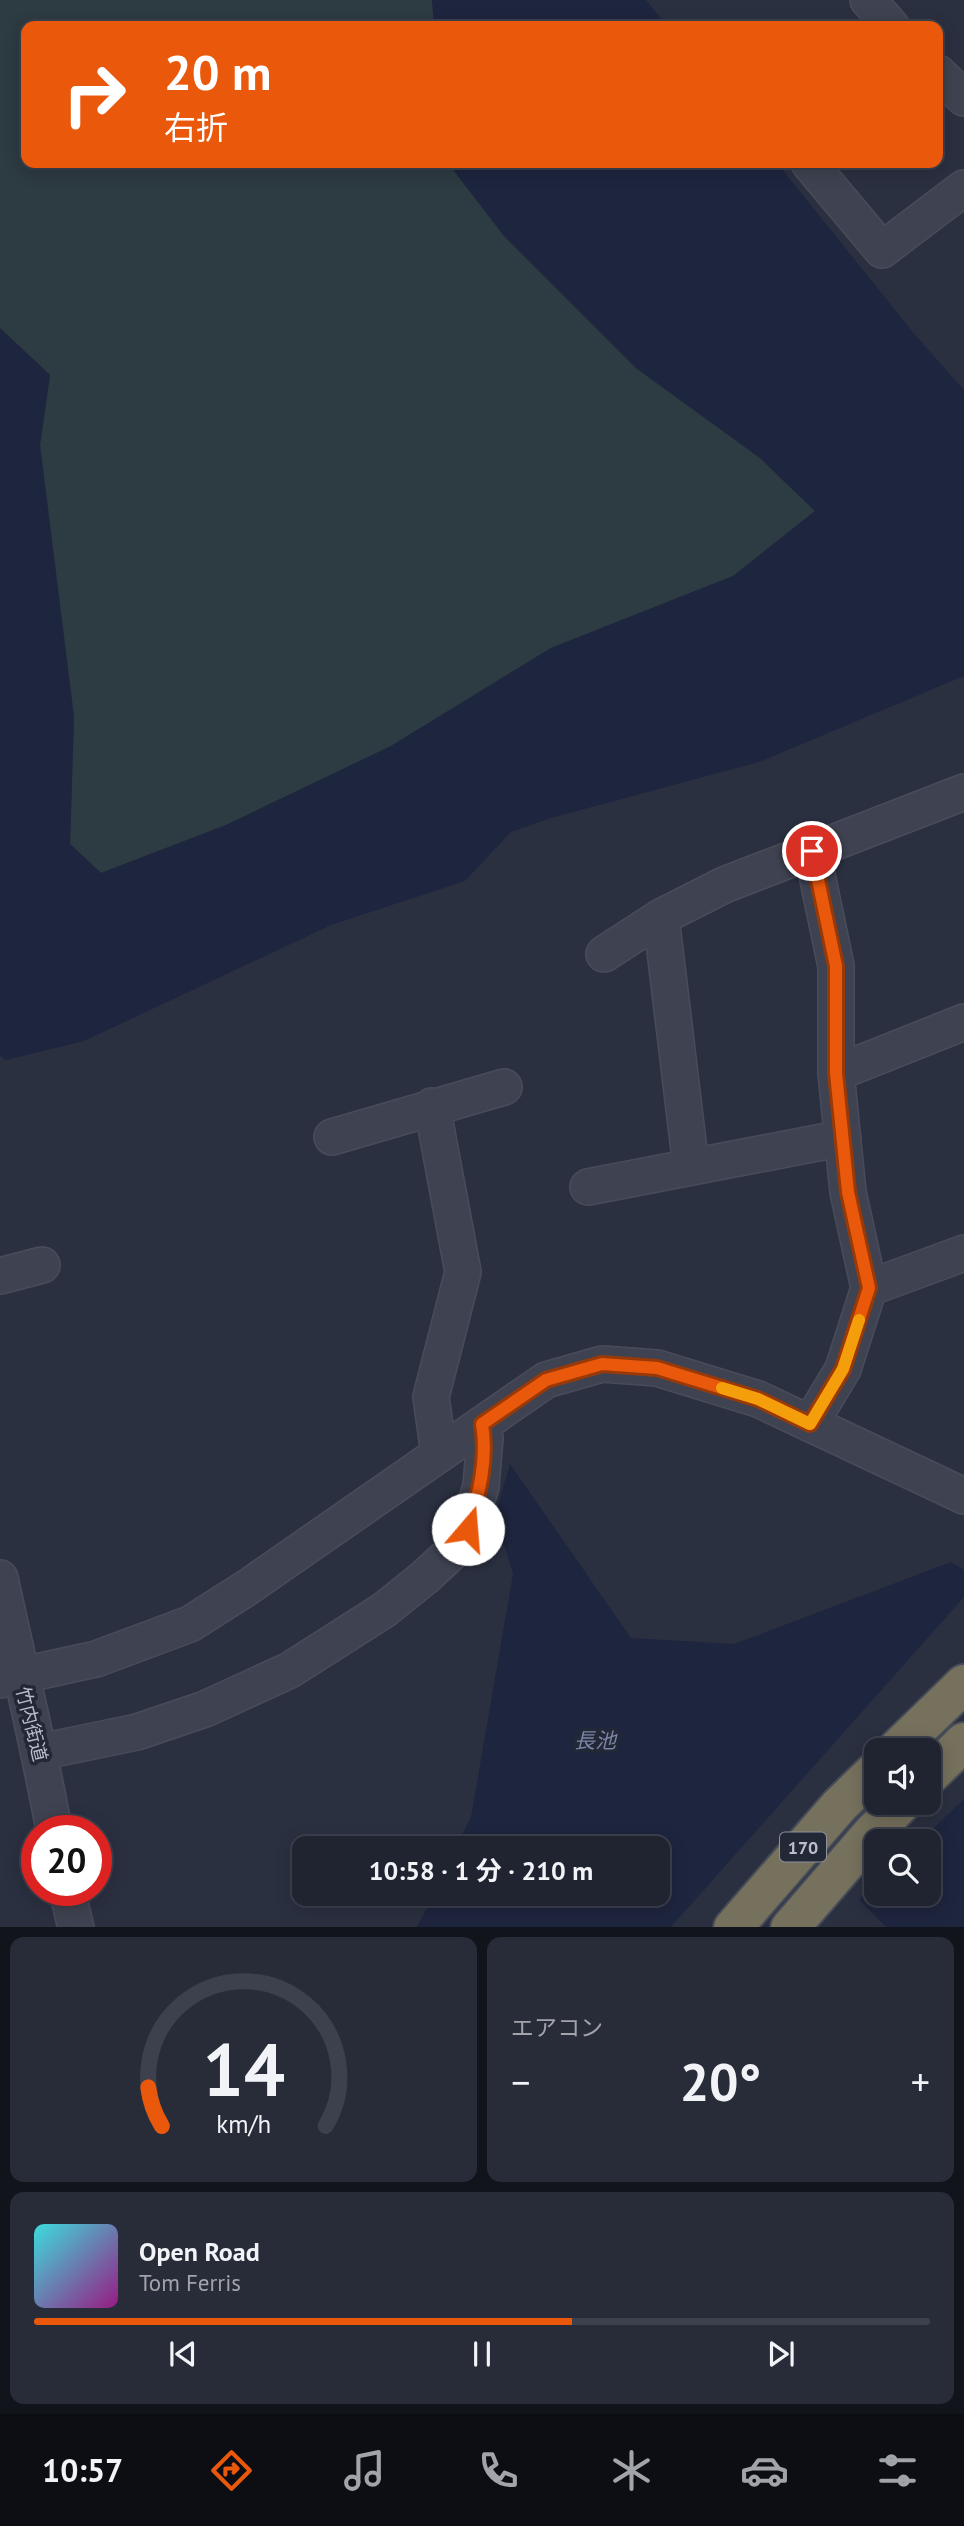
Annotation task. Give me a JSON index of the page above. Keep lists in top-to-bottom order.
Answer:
{
  "streets": {
    "highway": ["170"],
    "street": ["竹内街道"]
  },
  "water": ["長池"],
  "page": {
    "turn": ["20 m", "右折"],
    "limit": "20",
    "trip": "10:58 · 1 分 · 210 m",
    "tile": "エアコン",
    "heat": ["−", "20°", "+"],
    "song": ["Open Road", "Tom Ferris"],
    "tabs": "10:57",
    "gauge": ["14", "km/h"]
  }
}
